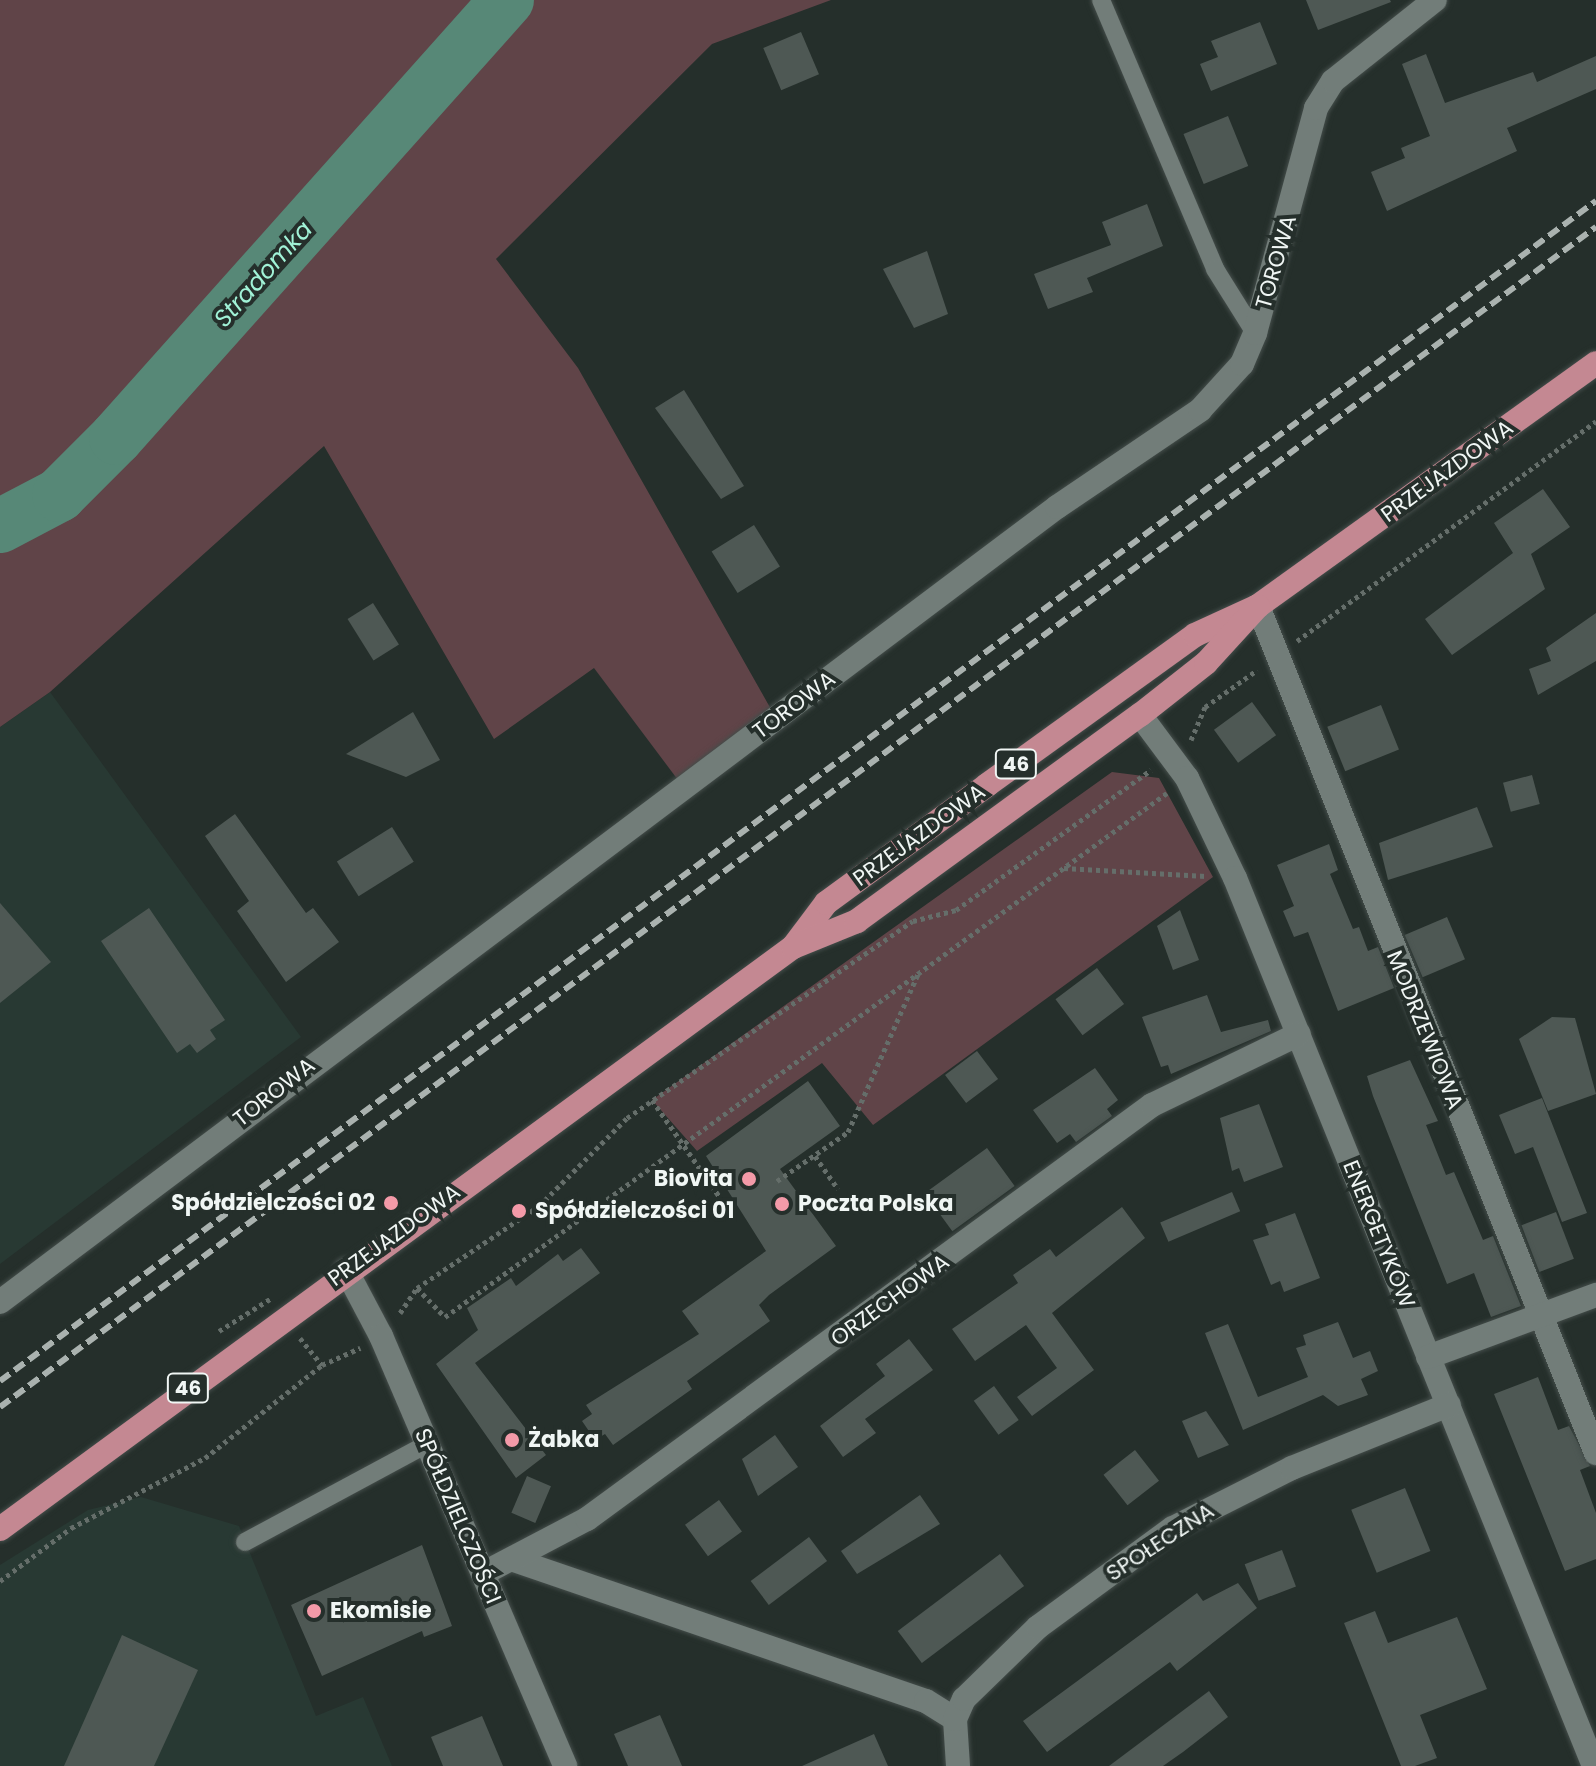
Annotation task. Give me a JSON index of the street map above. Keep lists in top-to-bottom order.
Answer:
{
  "streets": {
    "main road": ["PRZEJAZDOWA", "46"],
    "street": [
      "TOROWA",
      "MODRZEWIOWA",
      "ENERGETYKÓW",
      "ORZECHOWA",
      "SPÓŁDZIELCZOŚCI",
      "SPOŁECZNA"
    ]
  },
  "crossings": [
    ["PRZEJAZDOWA", "MODRZEWIOWA"],
    ["PRZEJAZDOWA", "ENERGETYKÓW"],
    ["PRZEJAZDOWA", "SPÓŁDZIELCZOŚCI"],
    ["ENERGETYKÓW", "ORZECHOWA"],
    ["ENERGETYKÓW", "SPOŁECZNA"],
    ["ORZECHOWA", "SPÓŁDZIELCZOŚCI"]
  ],
  "water": ["Stradomka"],
  "places": [
    "Biovita",
    "Spółdzielczości 02",
    "Poczta Polska",
    "Spółdzielczości 01",
    "Żabka",
    "Ekomisie"
  ]
}
